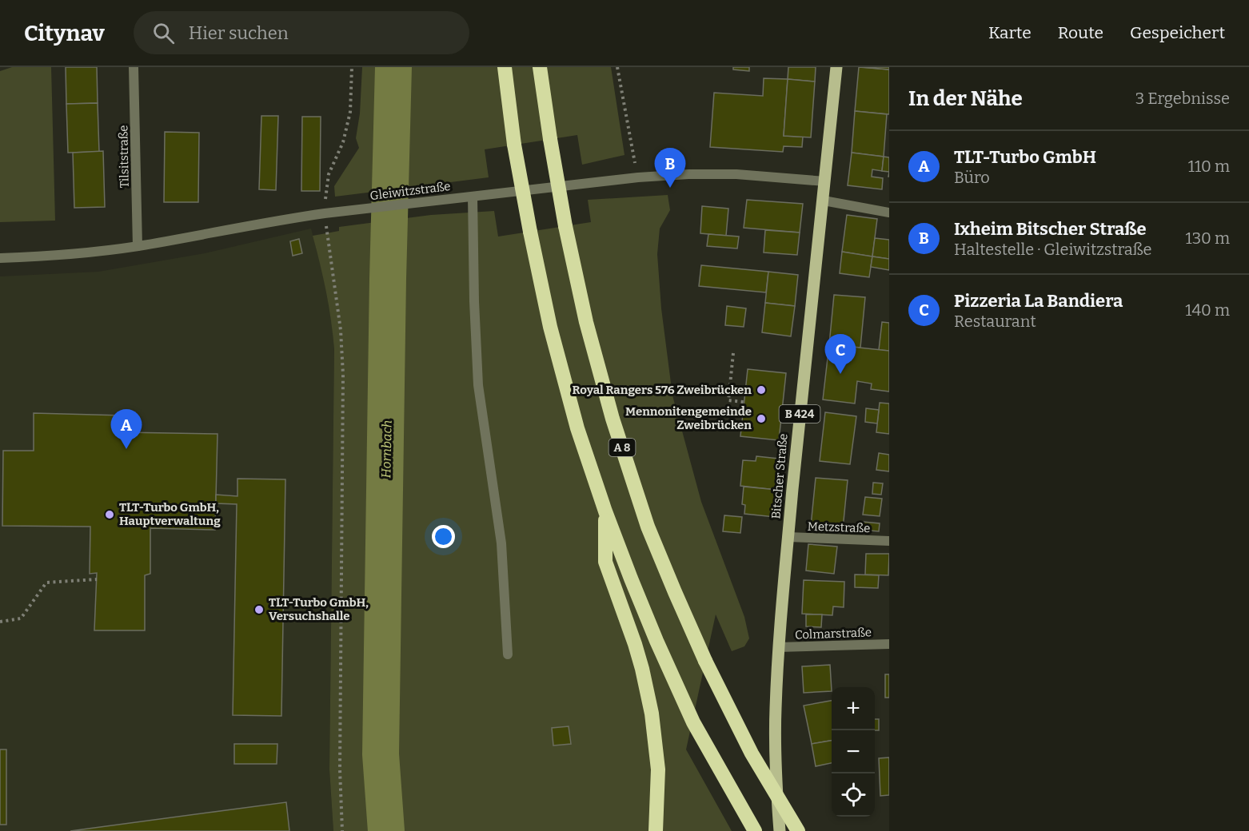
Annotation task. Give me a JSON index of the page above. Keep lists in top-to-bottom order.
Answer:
{
  "streets": {
    "highway": ["A 8"],
    "main road": ["B 424", "Bitscher Straße"],
    "street": [
      "Tilsitstraße",
      "Gleiwitzstraße",
      "Metzstraße",
      "Colmarstraße"
    ]
  },
  "crossings": [
    ["Tilsitstraße", "Gleiwitzstraße"],
    ["Gleiwitzstraße", "Bitscher Straße"],
    ["Bitscher Straße", "Metzstraße"],
    ["Bitscher Straße", "Colmarstraße"]
  ],
  "water": ["Hornbach"],
  "places": [
    "Royal Rangers 576 Zweibrücken",
    "Mennonitengemeinde Zweibrücken",
    "TLT-Turbo GmbH, Hauptverwaltung",
    "TLT-Turbo GmbH, Versuchshalle"
  ],
  "page": {
    "header": "Citynav",
    "search": "Hier suchen",
    "nav": ["Karte", "Route", "Gespeichert"],
    "heading": ["In der Nähe", "3 Ergebnisse"],
    "list": [
      {
        "mark": "A",
        "name": "TLT-Turbo GmbH",
        "note": "Büro",
        "value": "110 m"
      },
      {
        "mark": "B",
        "name": "Ixheim Bitscher Straße",
        "note": "Haltestelle · Gleiwitzstraße",
        "value": "130 m"
      },
      {
        "mark": "C",
        "name": "Pizzeria La Bandiera",
        "note": "Restaurant",
        "value": "140 m"
      }
    ],
    "pins": ["B", "C", "A"],
    "map_buttons": ["+", "−"]
  }
}
